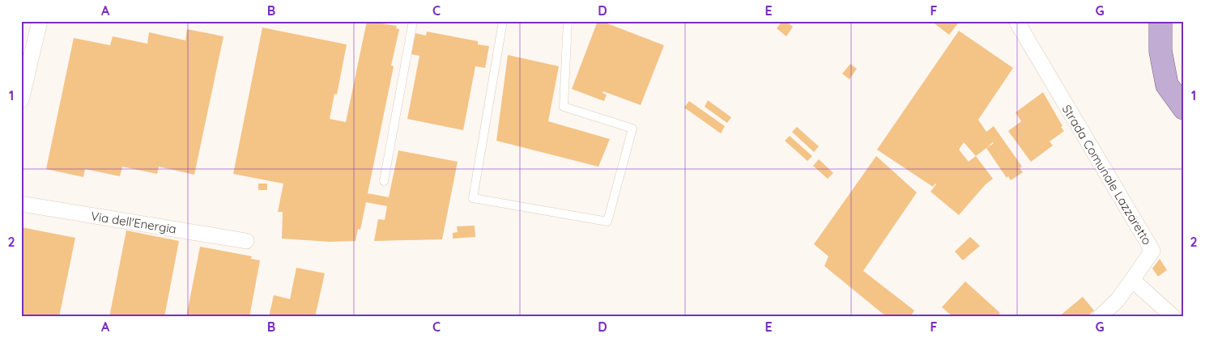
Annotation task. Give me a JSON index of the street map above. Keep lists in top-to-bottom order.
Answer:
{
  "streets": {
    "street": ["Strada Comunale Lazzaretto", "Via dell'Energia"]
  },
  "grid": {
    "columns": [
      "A",
      "B",
      "C",
      "D",
      "E",
      "F",
      "G"
    ],
    "rows": ["1", "2"]
  }
}
